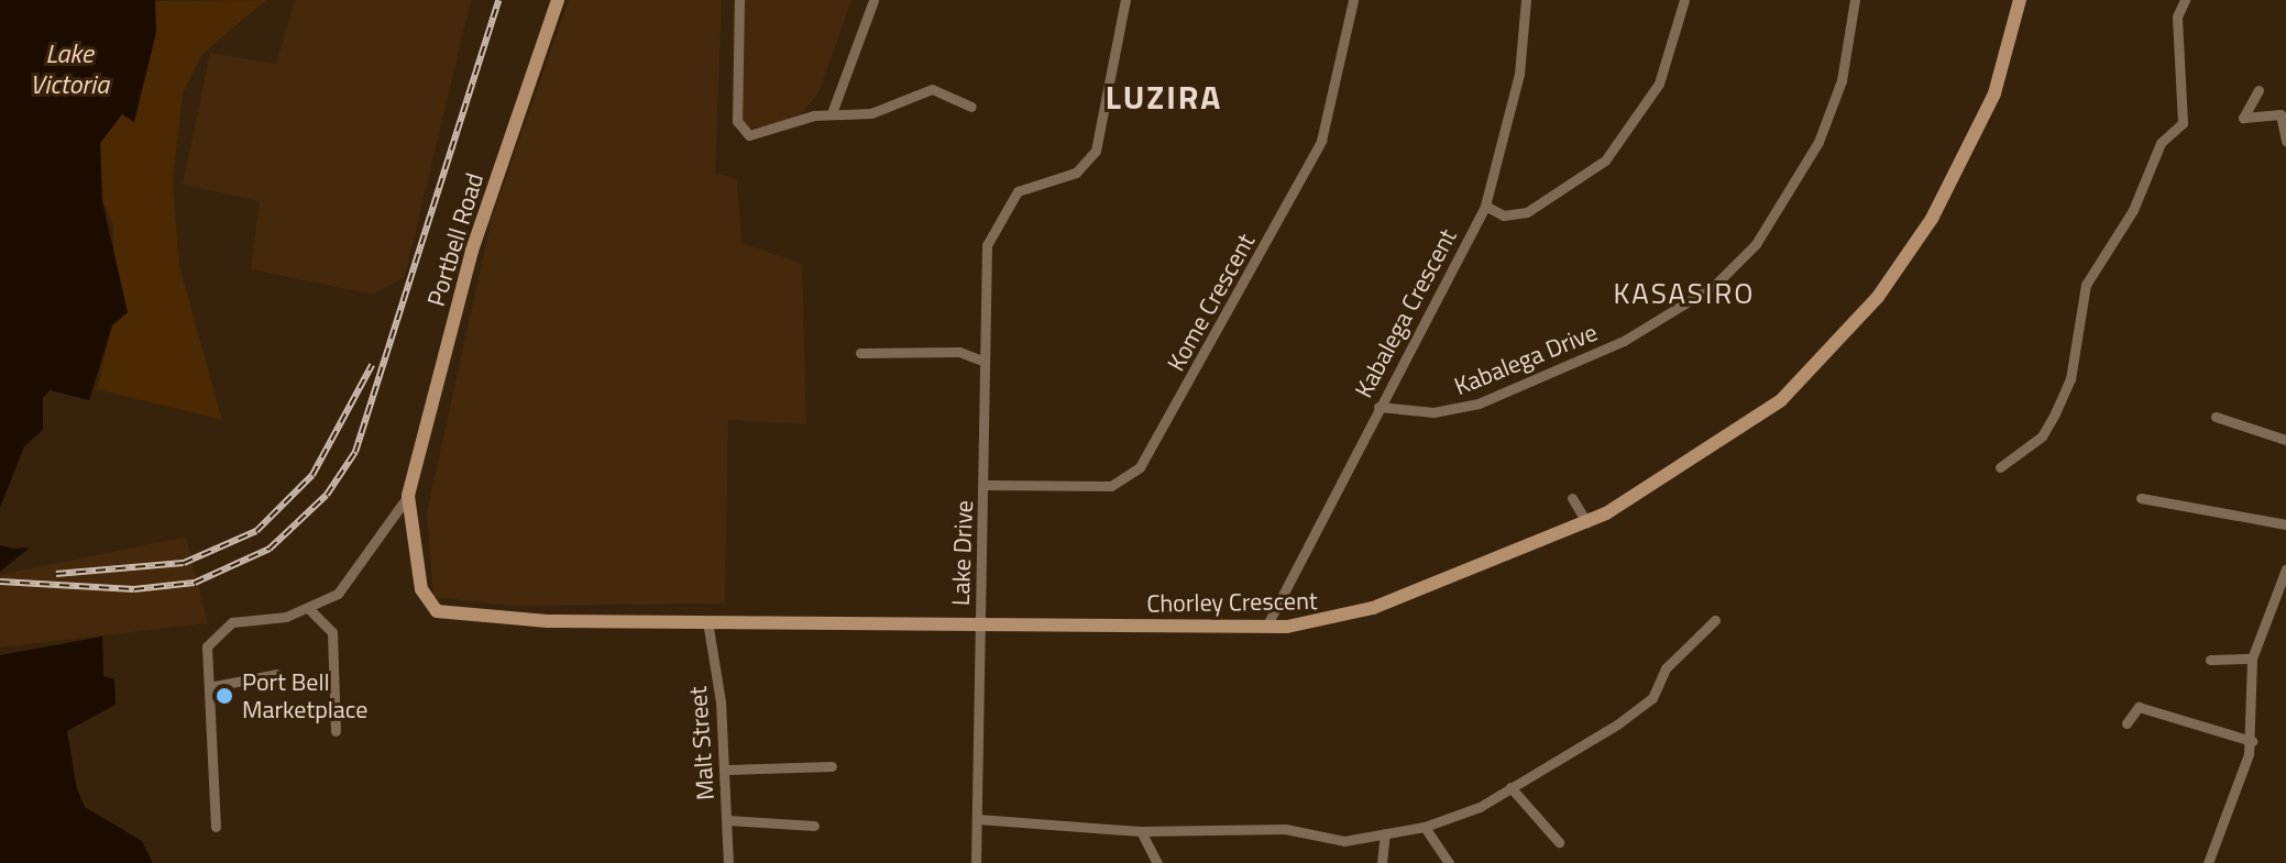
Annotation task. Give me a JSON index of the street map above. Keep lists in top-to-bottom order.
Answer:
{
  "streets": {
    "main road": ["Portbell Road", "Chorley Crescent"],
    "street": [
      "Kome Crescent",
      "Kabalega Crescent",
      "Kabalega Drive",
      "Lake Drive",
      "Malt Street"
    ]
  },
  "crossings": [
    ["Portbell Road", "Chorley Crescent"],
    ["Kome Crescent", "Lake Drive"],
    ["Kabalega Crescent", "Kabalega Drive"],
    ["Kabalega Crescent", "Chorley Crescent"],
    ["Lake Drive", "Chorley Crescent"],
    ["Chorley Crescent", "Malt Street"]
  ],
  "districts": ["LUZIRA", "KASASIRO"],
  "water": ["Lake Victoria"],
  "places": ["Port Bell Marketplace"]
}
